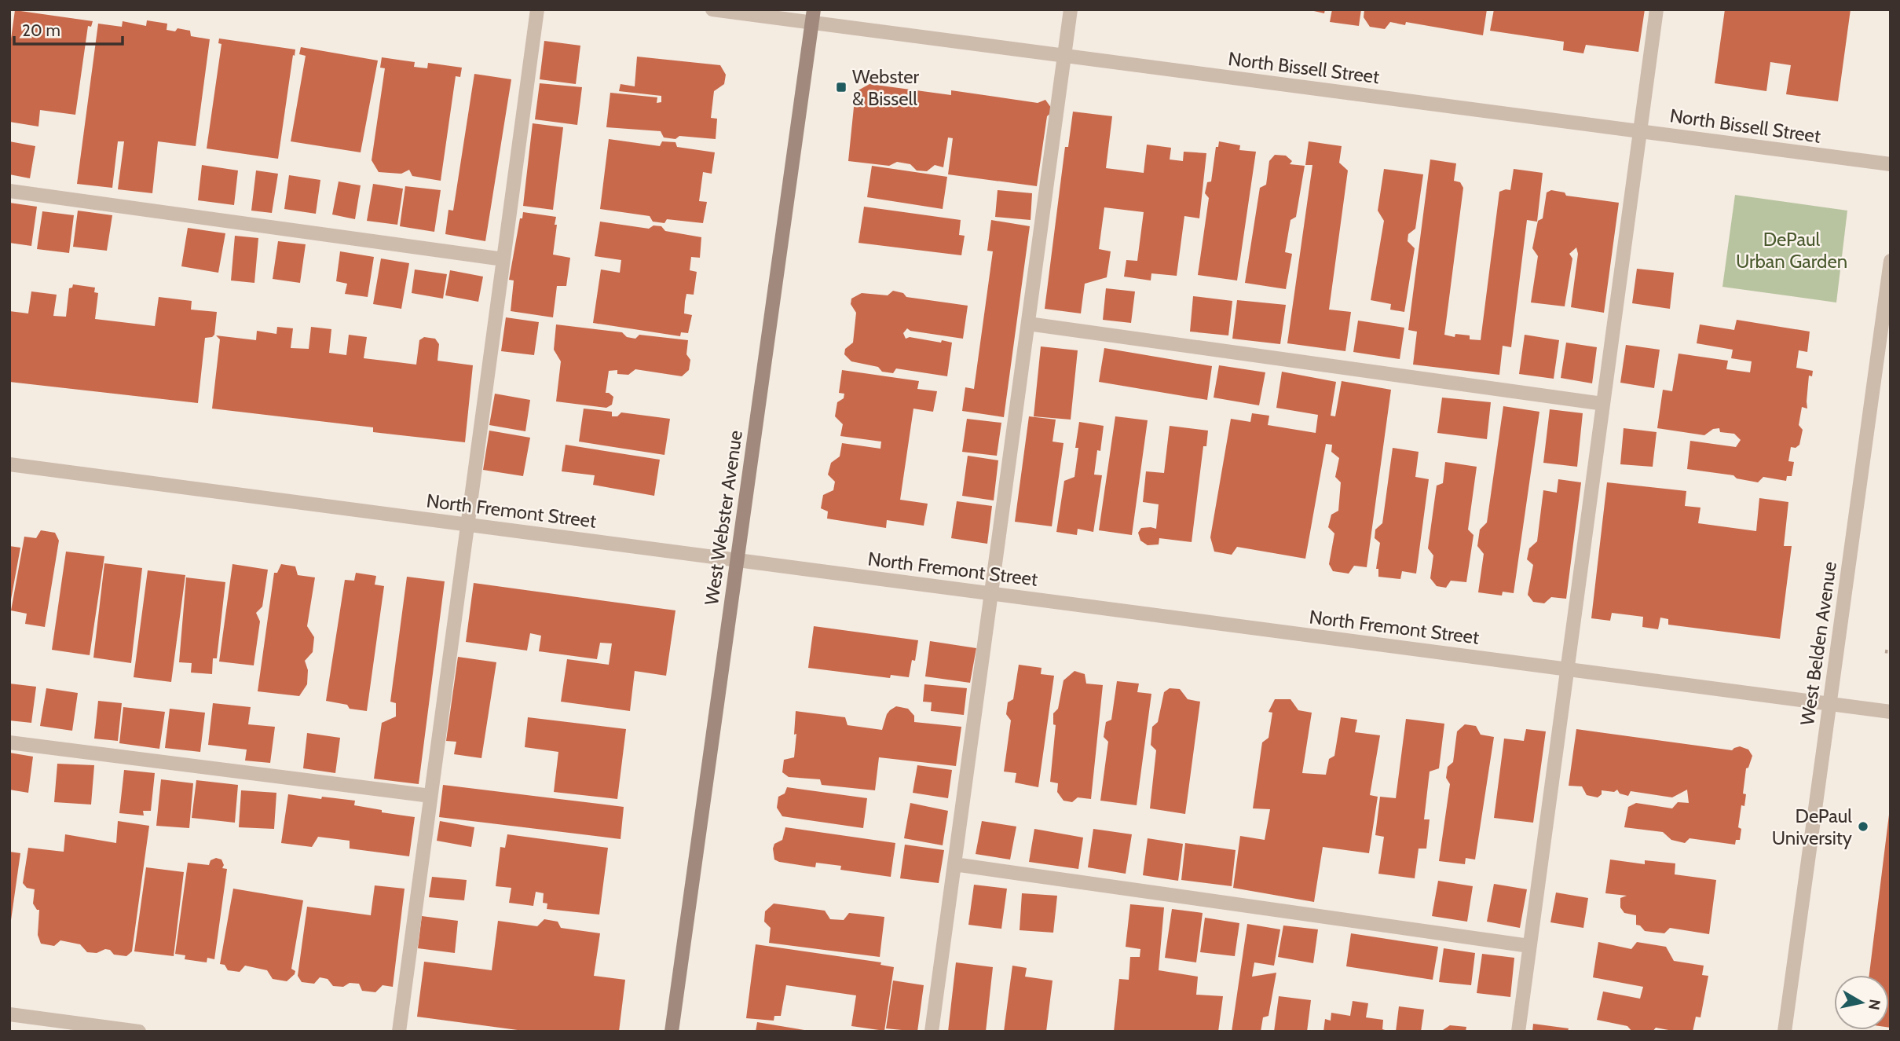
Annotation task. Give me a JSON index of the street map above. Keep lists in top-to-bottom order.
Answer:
{
  "streets": {
    "street": [
      "North Bissell Street",
      "North Fremont Street",
      "West Webster Avenue",
      "West Belden Avenue"
    ]
  },
  "crossings": [
    ["North Bissell Street", "West Webster Avenue"],
    ["North Fremont Street", "West Webster Avenue"],
    ["North Fremont Street", "West Belden Avenue"]
  ],
  "parks": ["DePaul Urban Garden"],
  "places": {
    "transit": ["Webster & Bissell"],
    "other": ["DePaul University"]
  },
  "scale_bar": "20 m",
  "north": "right"
}
